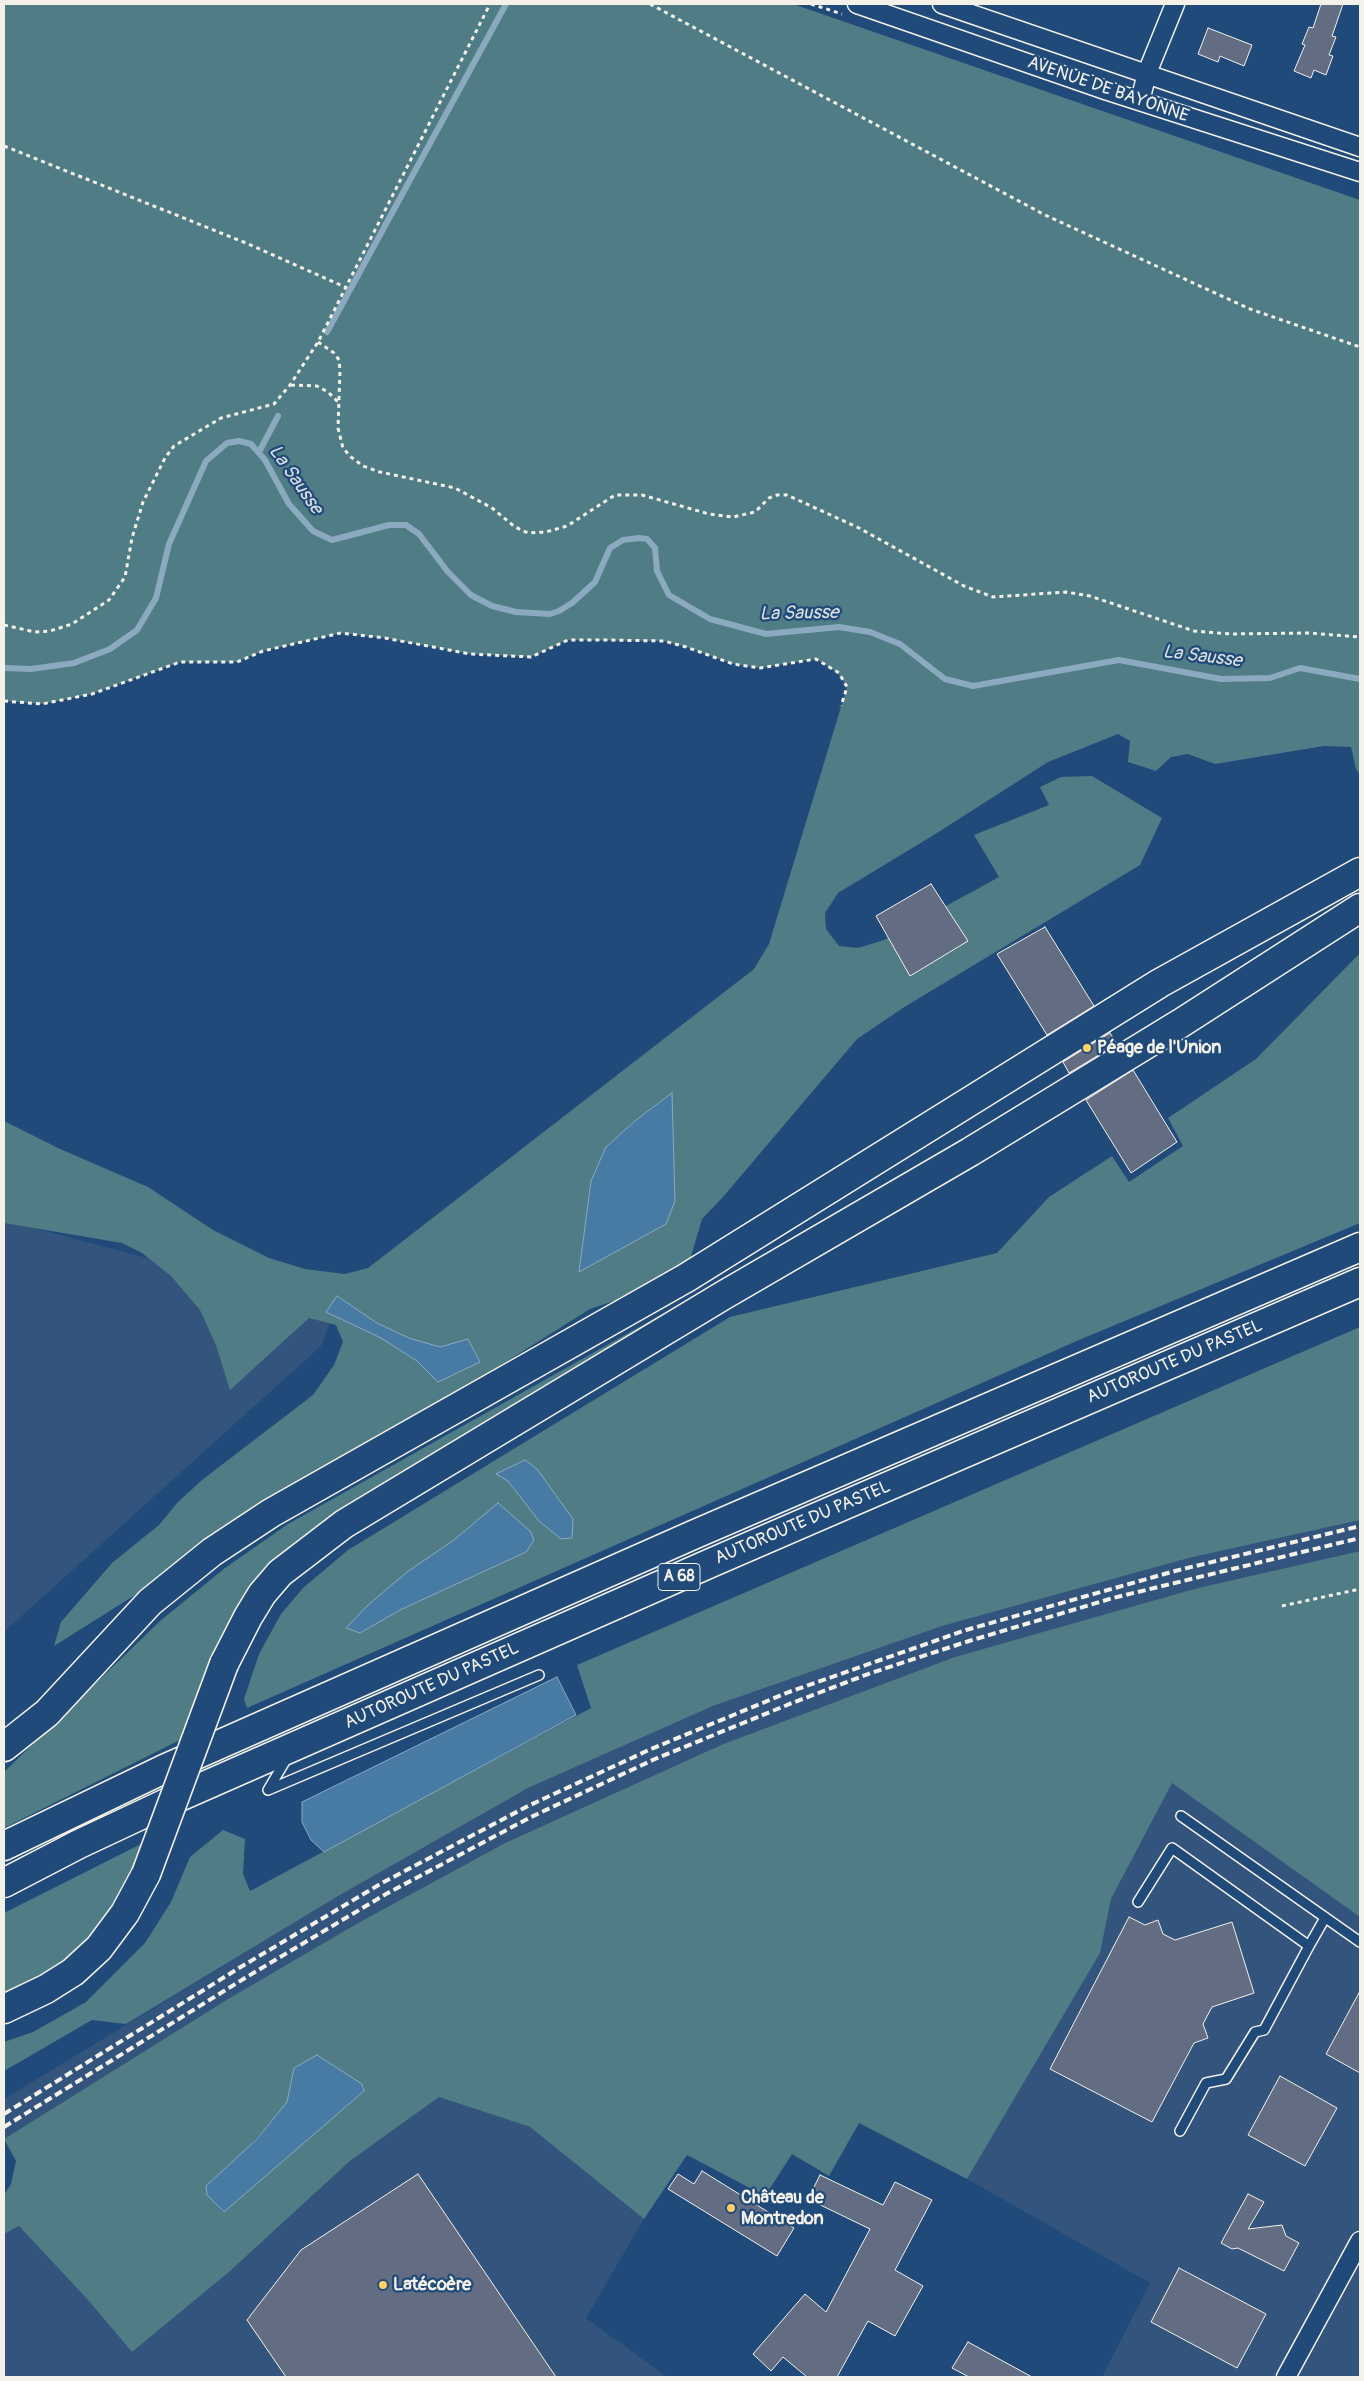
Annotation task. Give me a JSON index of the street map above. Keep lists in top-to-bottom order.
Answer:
{
  "streets": {
    "highway": ["AUTOROUTE DU PASTEL", "A 68"],
    "street": ["AVENUE DE BAYONNE"]
  },
  "water": ["La Sausse"],
  "places": ["Péage de l'Union", "Château de Montredon", "Latécoère"]
}
